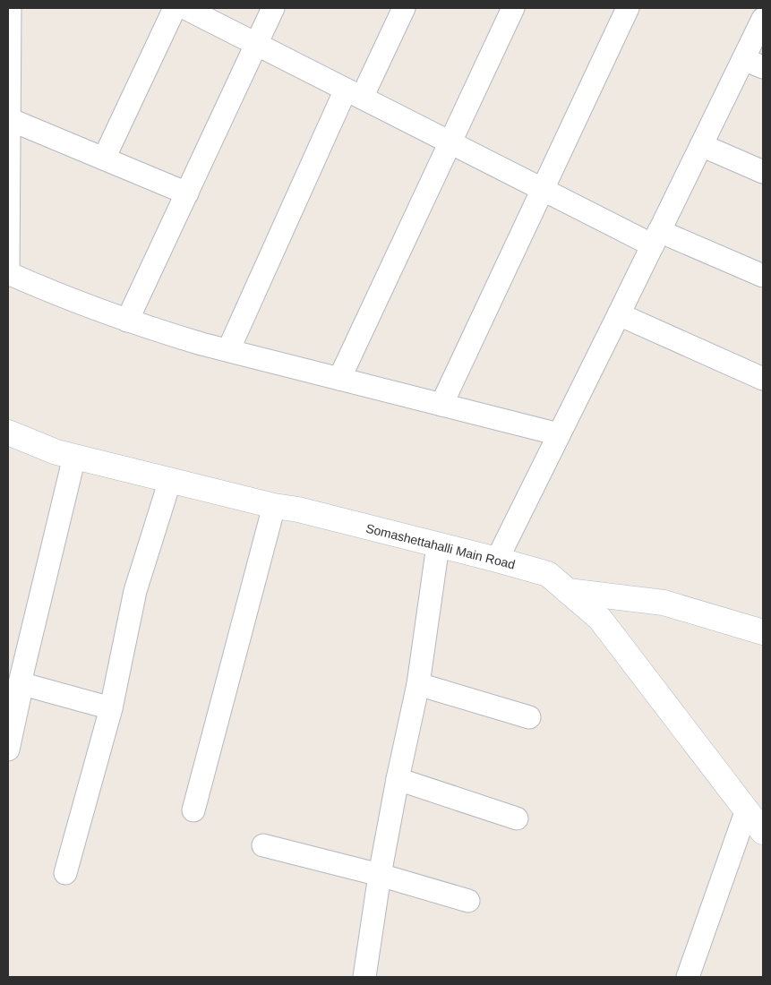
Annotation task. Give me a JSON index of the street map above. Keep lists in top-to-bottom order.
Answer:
{
  "streets": {
    "street": ["Somashettahalli Main Road"]
  }
}
